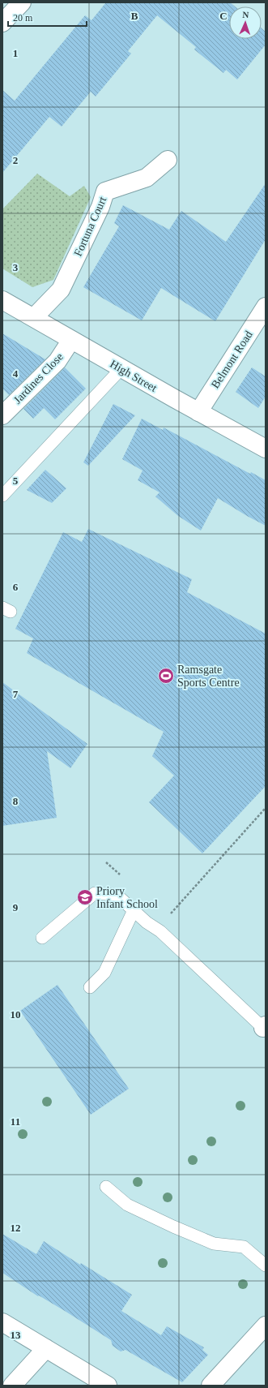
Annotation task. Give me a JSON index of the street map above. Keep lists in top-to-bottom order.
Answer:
{
  "streets": {
    "street": [
      "Fortuna Court",
      "Belmont Road",
      "High Street",
      "Jardines Close"
    ]
  },
  "crossings": [
    ["Fortuna Court", "High Street"],
    ["Belmont Road", "High Street"],
    ["High Street", "Jardines Close"]
  ],
  "places": {
    "sports": ["Ramsgate Sports Centre"],
    "school or university": ["Priory Infant School"]
  },
  "scale_bar": "20 m",
  "north": "top",
  "grid": {
    "columns": ["B", "C"],
    "rows": [
      "1",
      "2",
      "3",
      "4",
      "5",
      "6",
      "7",
      "8",
      "9",
      "10",
      "11",
      "12",
      "13"
    ]
  }
}
